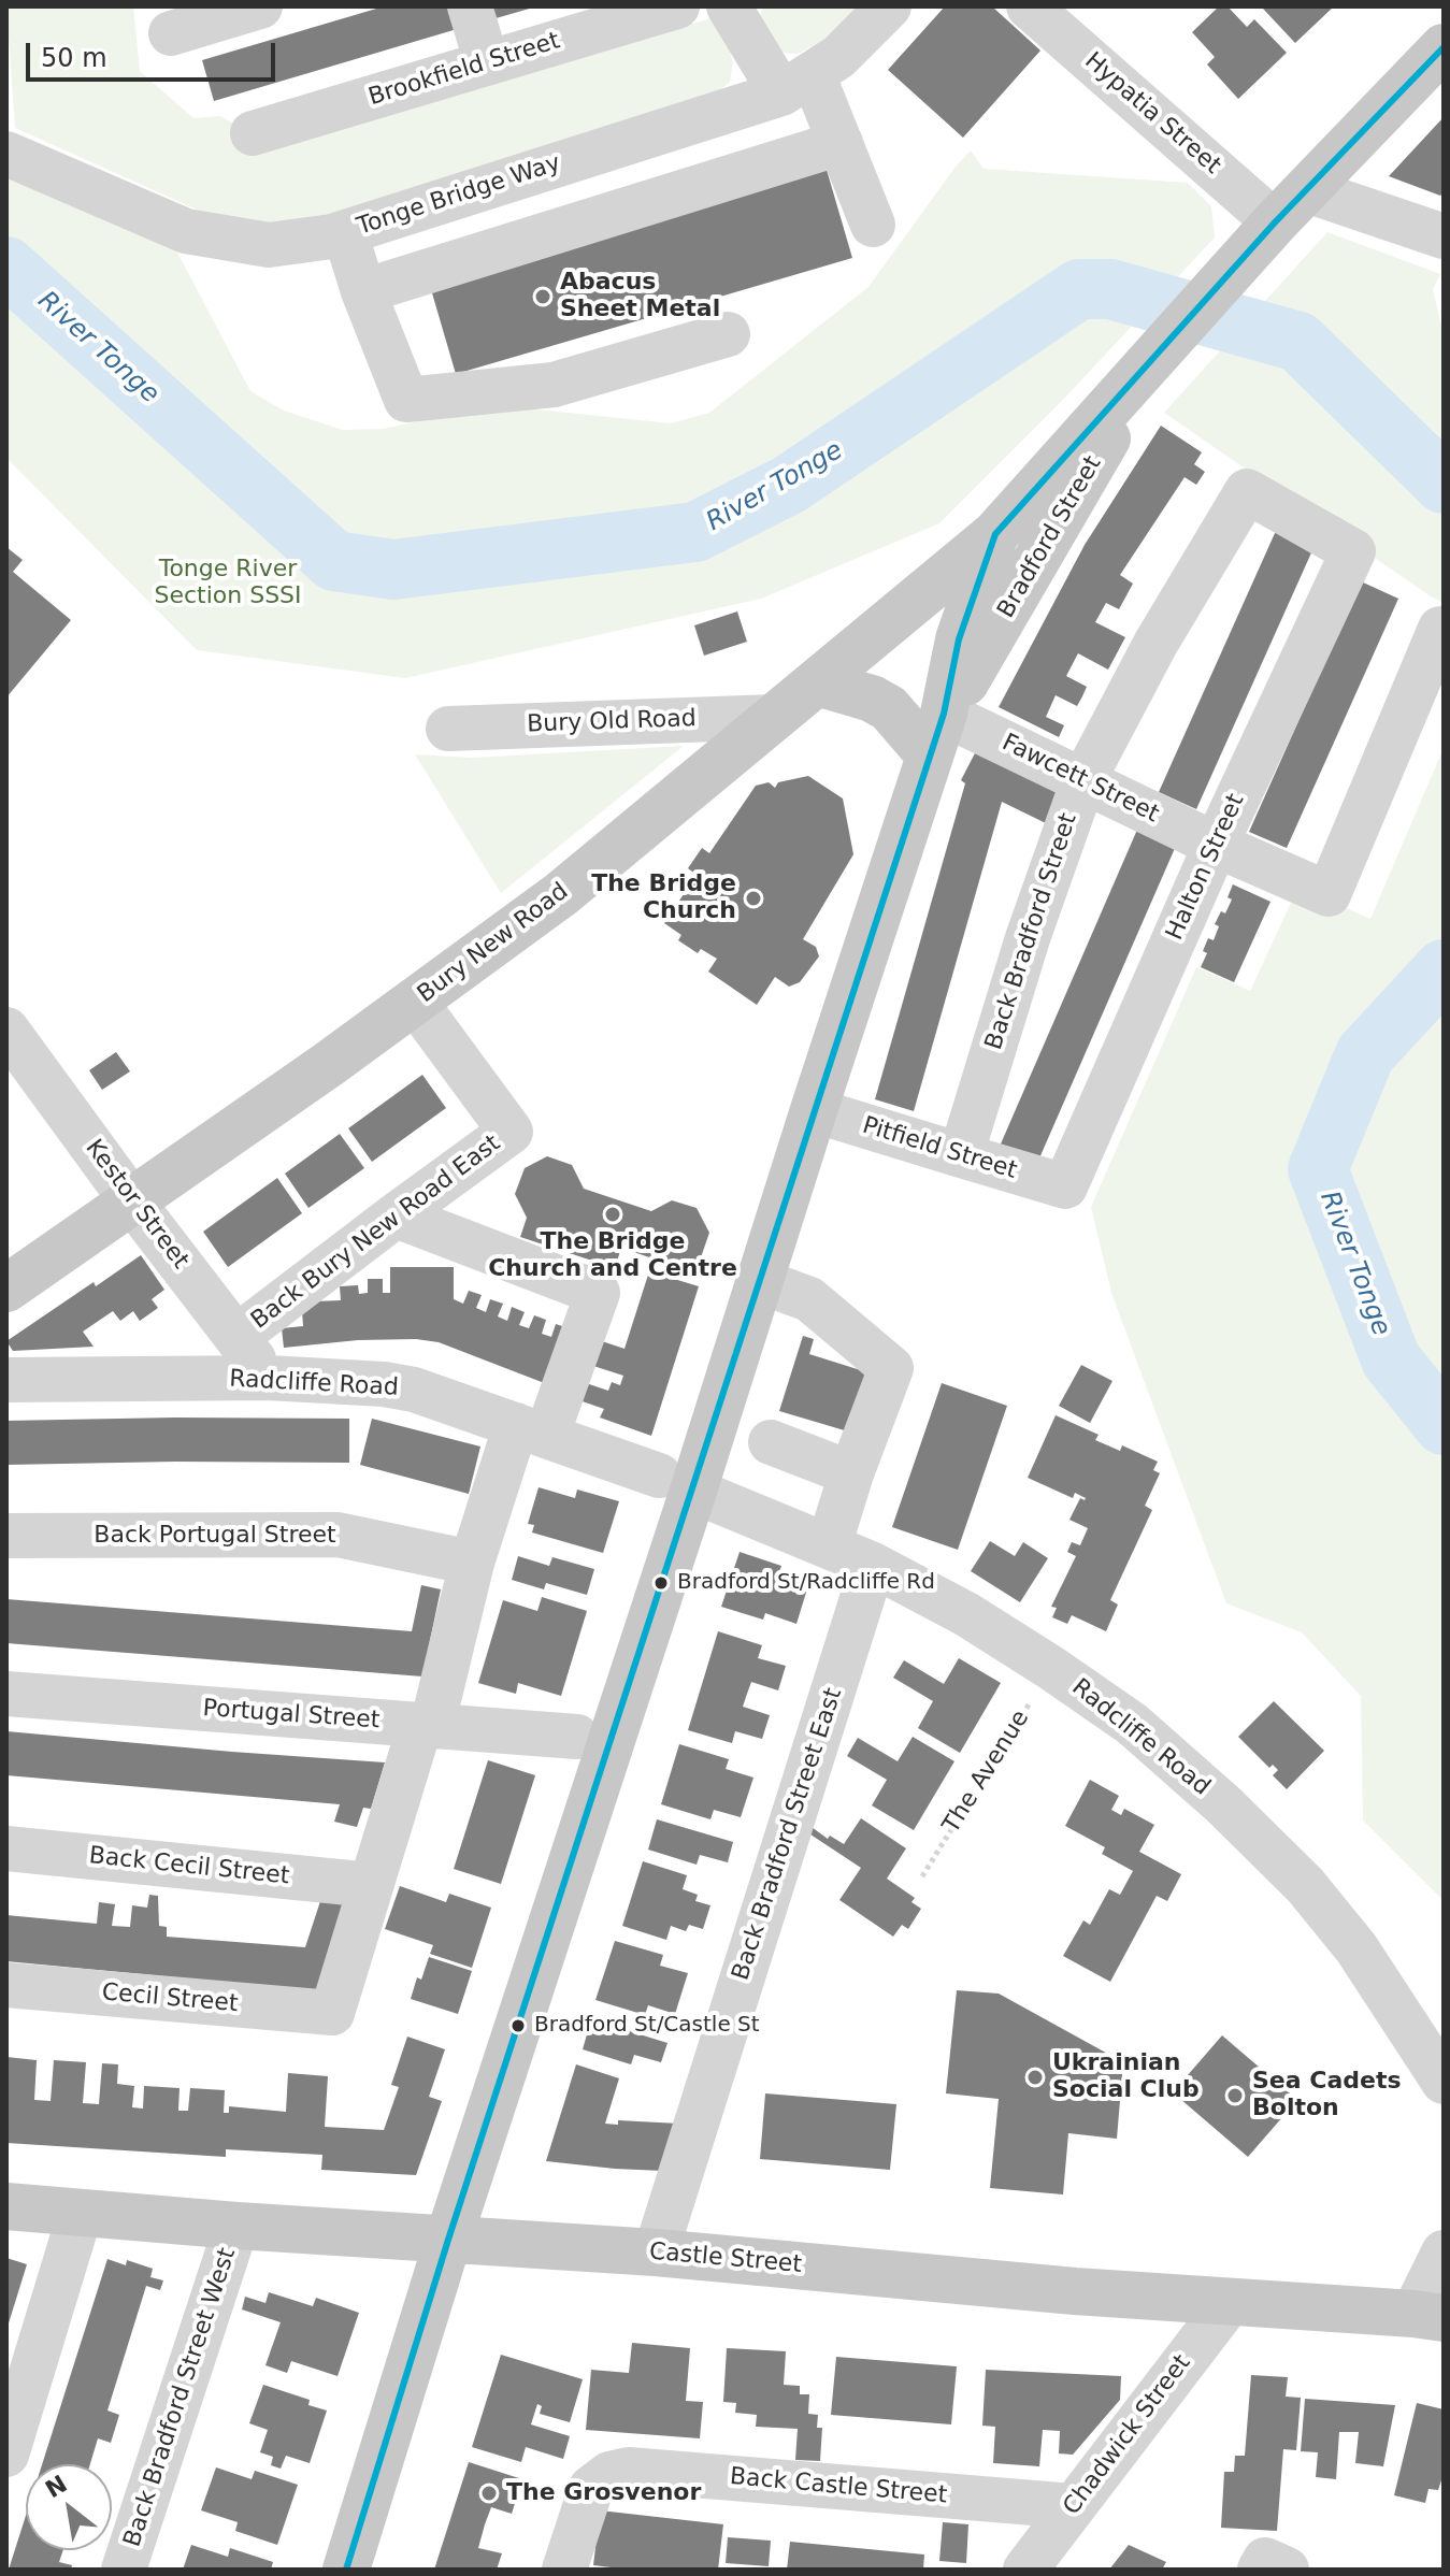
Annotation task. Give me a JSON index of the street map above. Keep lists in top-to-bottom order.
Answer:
{
  "streets": {
    "main road": ["Bradford Street", "Bury New Road", "Castle Street"],
    "street": [
      "Brookfield Street",
      "Hypatia Street",
      "Tonge Bridge Way",
      "Bury Old Road",
      "Fawcett Street",
      "Halton Street",
      "Back Bradford Street",
      "Pitfield Street",
      "Kestor Street",
      "Back Bury New Road East",
      "Radcliffe Road",
      "Back Portugal Street",
      "Portugal Street",
      "Back Bradford Street East",
      "Back Cecil Street",
      "Cecil Street",
      "Back Bradford Street West",
      "Chadwick Street",
      "Back Castle Street"
    ],
    "path": ["The Avenue"]
  },
  "crossings": [
    ["Bradford Street", "Fawcett Street"],
    ["Bradford Street", "Bury New Road"],
    ["Bradford Street", "Pitfield Street"],
    ["Bradford Street", "Radcliffe Road"],
    ["Bradford Street", "Castle Street"],
    ["Bury Old Road", "Bury New Road"],
    ["Fawcett Street", "Halton Street"],
    ["Fawcett Street", "Back Bradford Street"],
    ["Halton Street", "Back Bradford Street"],
    ["Halton Street", "Pitfield Street"],
    ["Back Bradford Street", "Pitfield Street"],
    ["Bury New Road", "Kestor Street"],
    ["Bury New Road", "Back Bury New Road East"],
    ["Kestor Street", "Back Bury New Road East"],
    ["Kestor Street", "Radcliffe Road"],
    ["Radcliffe Road", "The Avenue"],
    ["Radcliffe Road", "Back Bradford Street East"],
    ["Back Bradford Street East", "Castle Street"],
    ["Back Cecil Street", "Cecil Street"],
    ["Castle Street", "Back Bradford Street West"],
    ["Castle Street", "Chadwick Street"],
    ["Chadwick Street", "Back Castle Street"]
  ],
  "water": ["River Tonge"],
  "parks": ["Tonge River Section SSSI"],
  "places": [
    "Abacus Sheet Metal",
    "The Bridge Church",
    "The Bridge Church and Centre",
    "Bradford St/Radcliffe Rd",
    "Bradford St/Castle St",
    "Ukrainian Social Club",
    "Sea Cadets Bolton",
    "The Grosvenor"
  ],
  "scale_bar": "50 m",
  "north": "top left"
}
